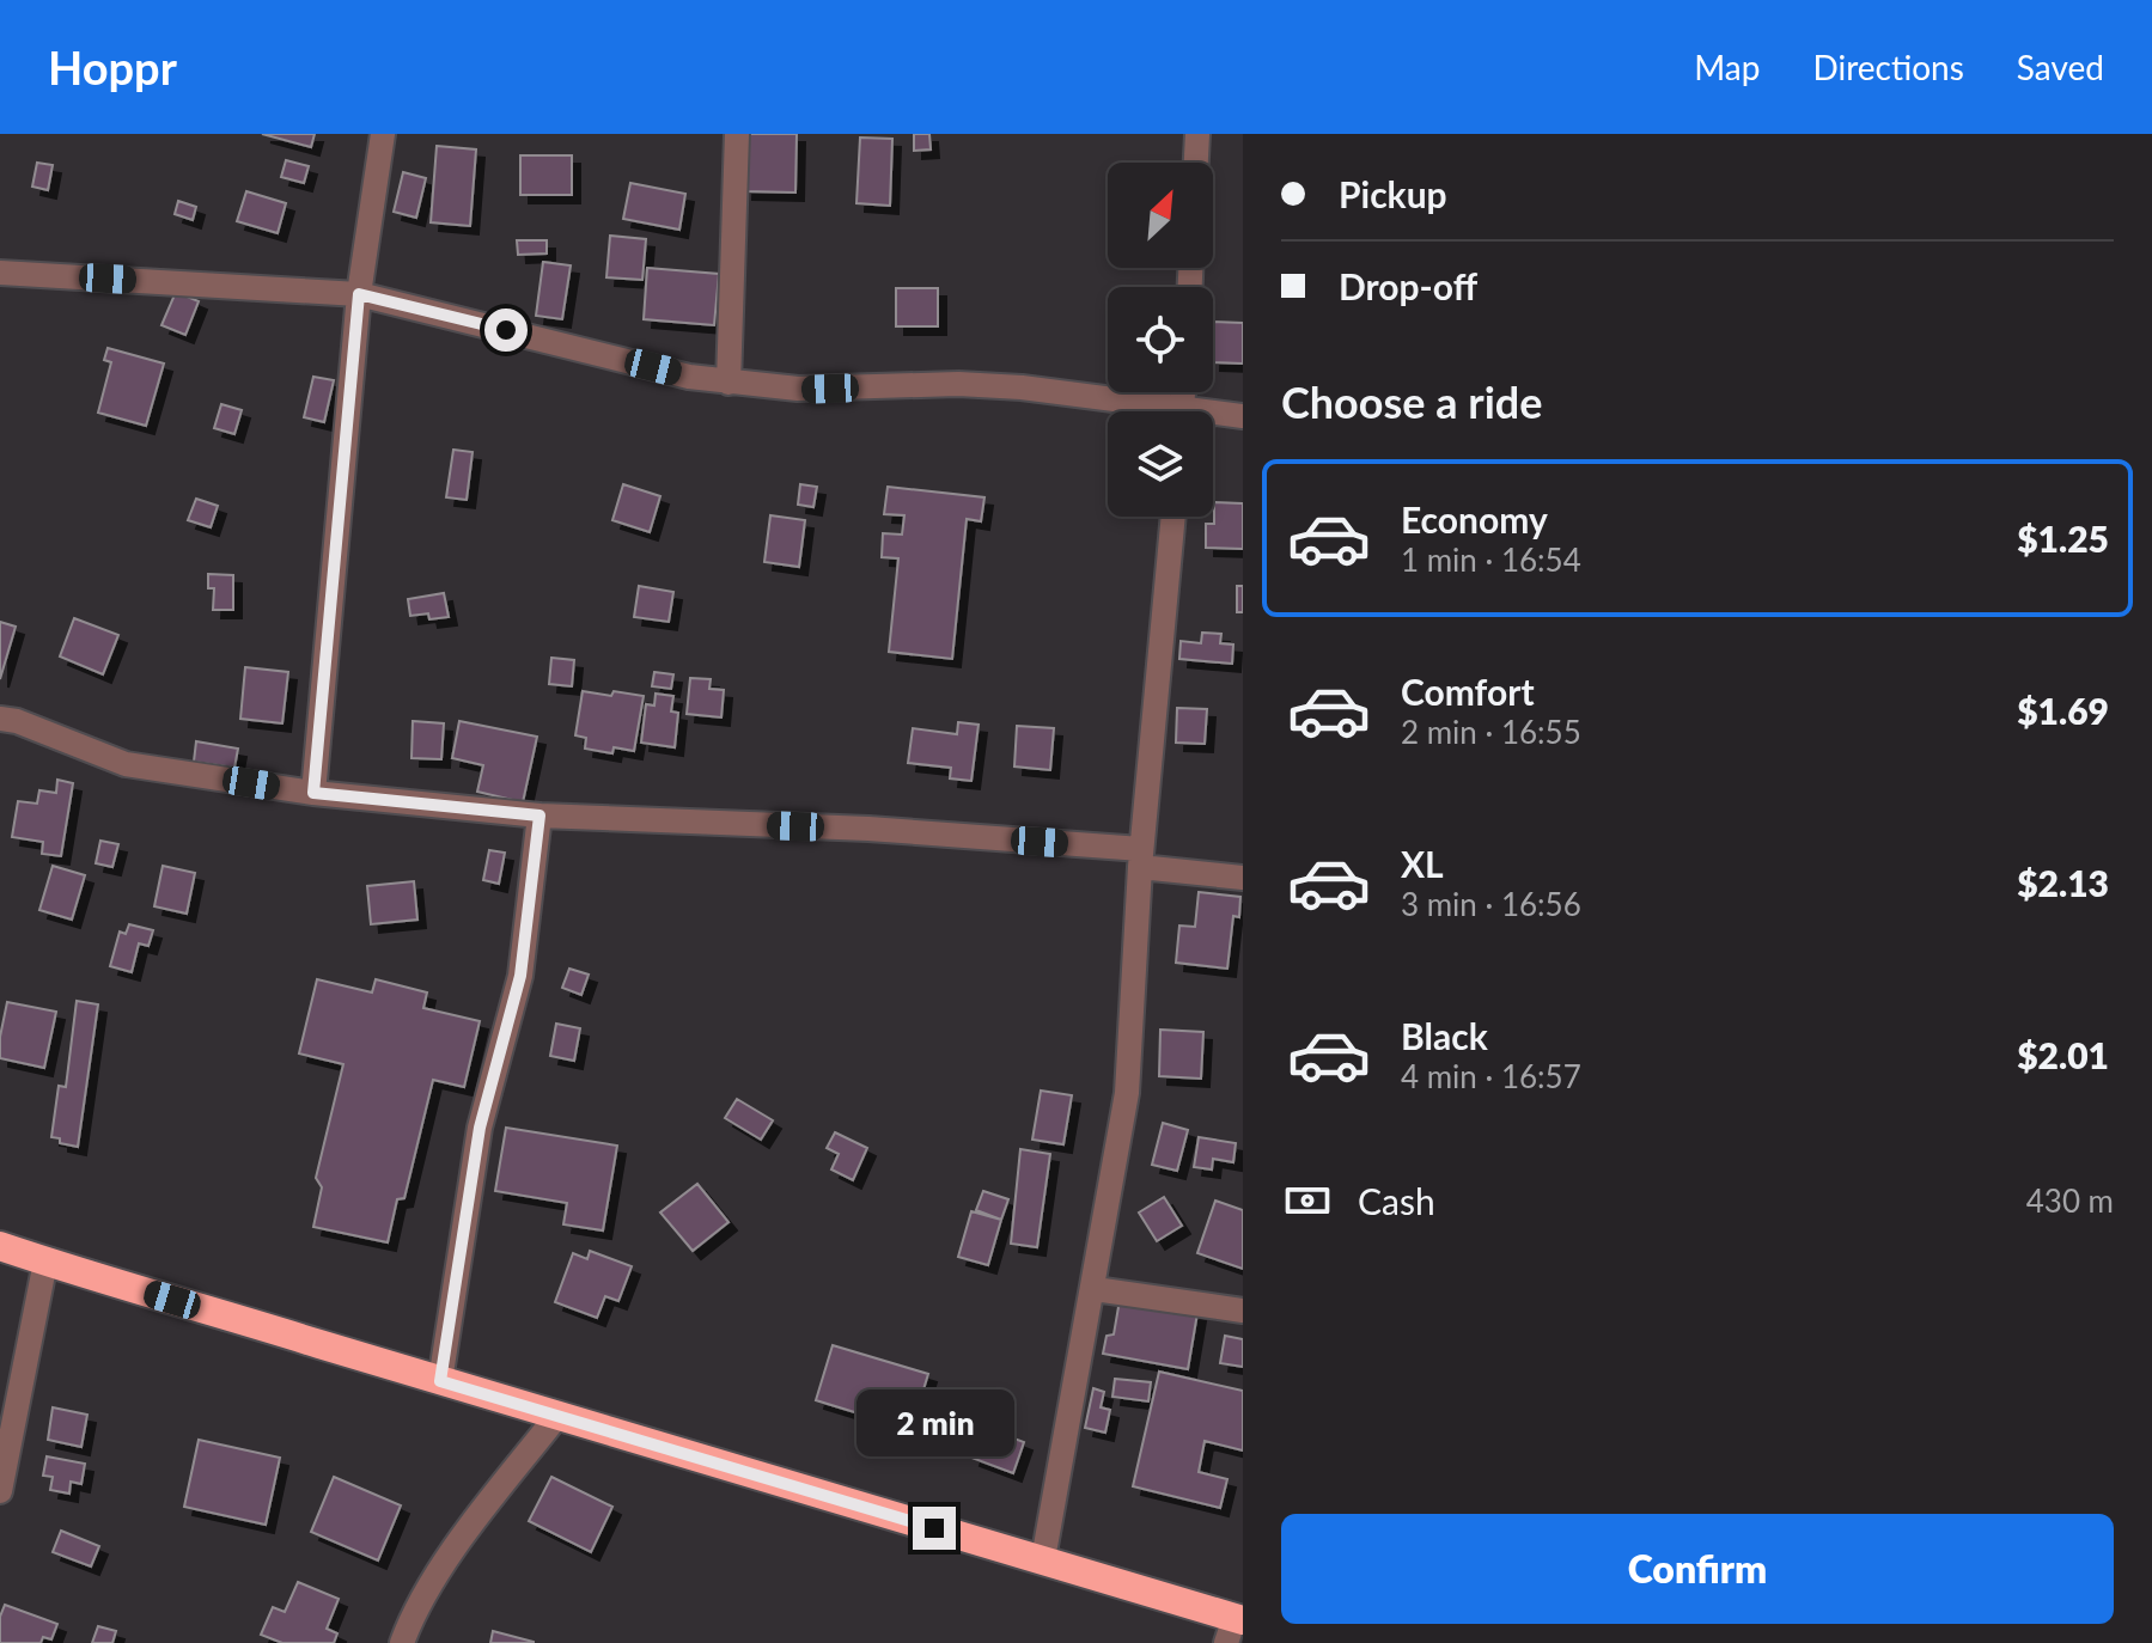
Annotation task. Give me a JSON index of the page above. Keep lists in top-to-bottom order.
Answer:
{
  "north": "top right",
  "page": {
    "header": "Hoppr",
    "nav": ["Map", "Directions", "Saved"],
    "banner": ["Pickup", "Drop-off"],
    "heading": "Choose a ride",
    "list": [
      {
        "name": "Economy",
        "note": "1 min · 16:54",
        "value": "$1.25"
      },
      {
        "name": "Comfort",
        "note": "2 min · 16:55",
        "value": "$1.69"
      },
      {
        "name": "XL",
        "note": "3 min · 16:56",
        "value": "$2.13"
      },
      {
        "name": "Black",
        "note": "4 min · 16:57",
        "value": "$2.01"
      }
    ],
    "pay": ["Cash", "430 m"],
    "bubble": "2 min",
    "buttons": "Confirm"
  }
}
